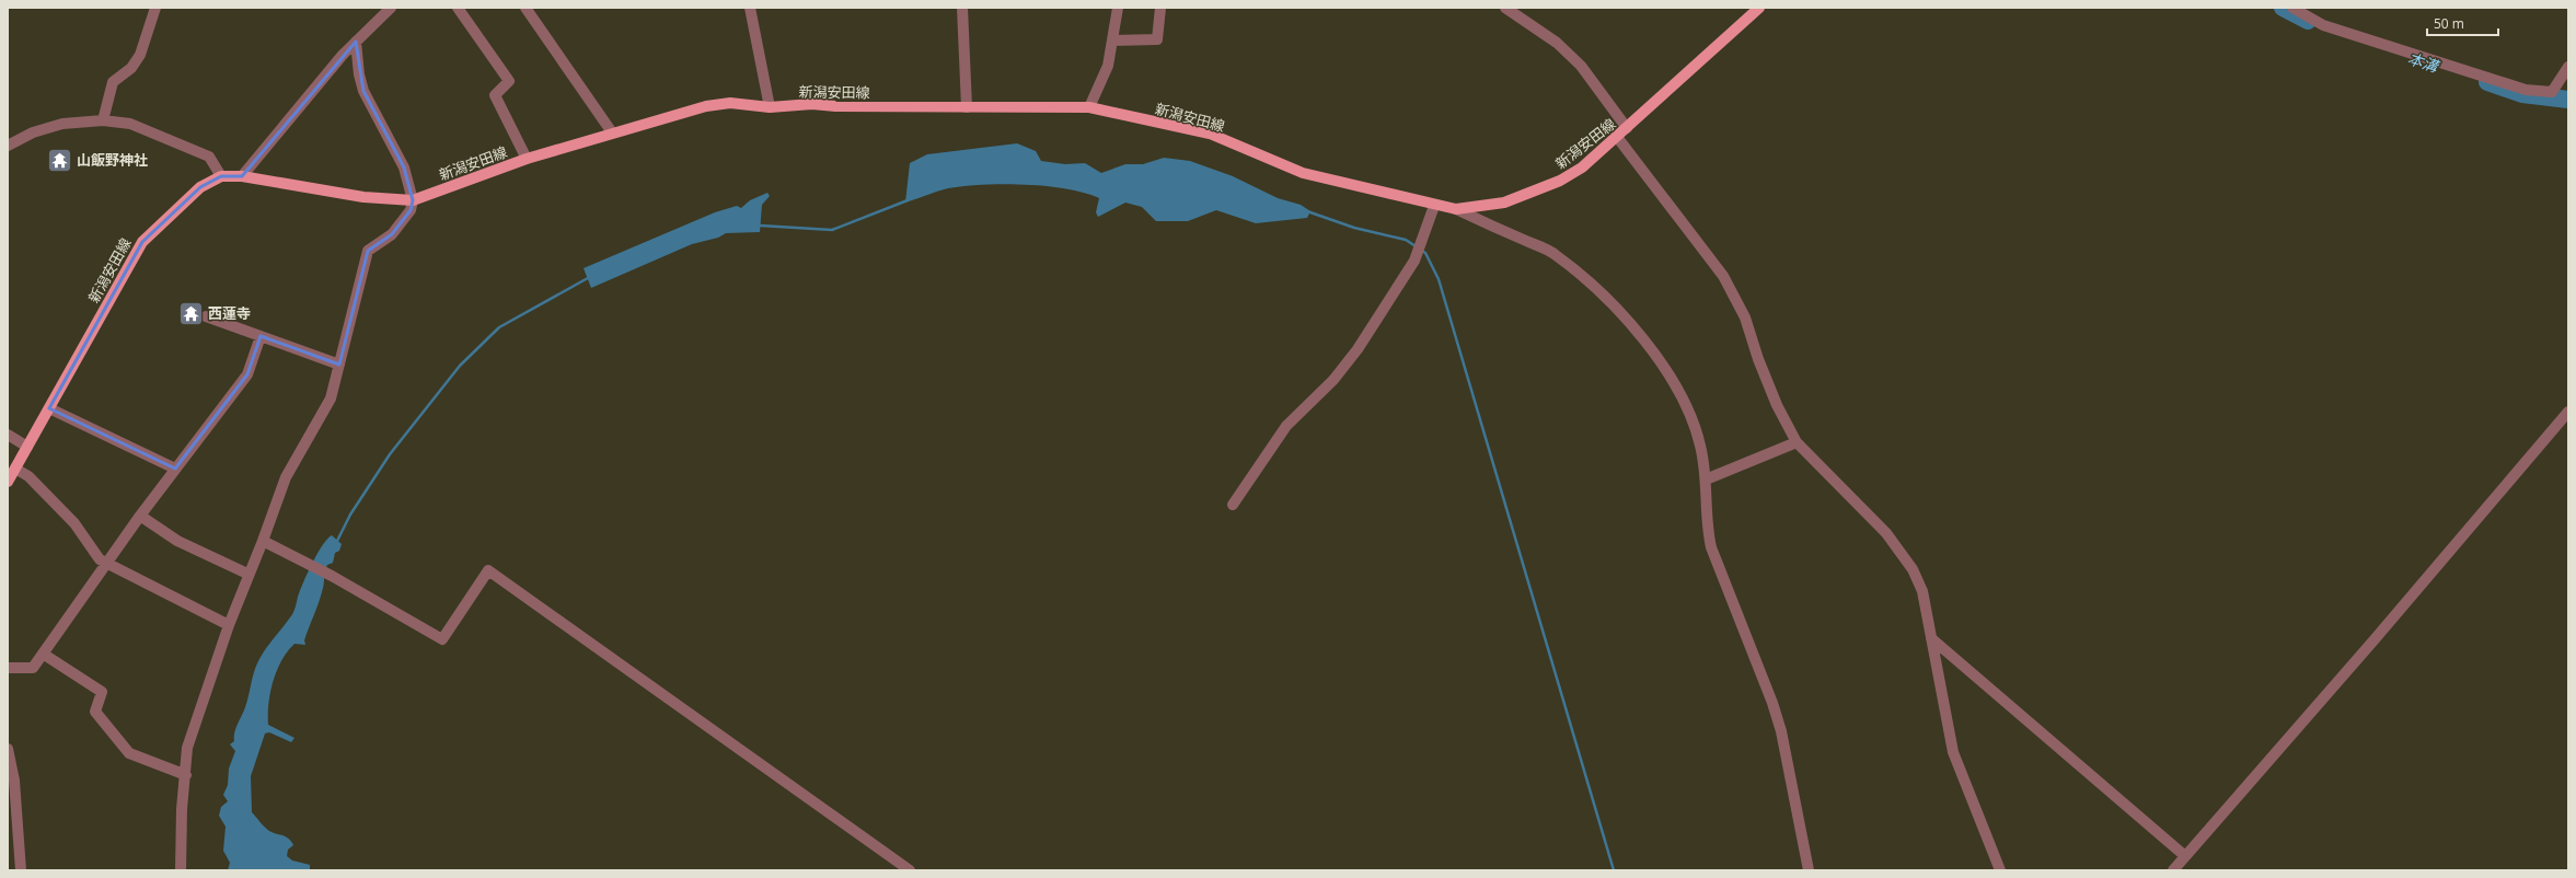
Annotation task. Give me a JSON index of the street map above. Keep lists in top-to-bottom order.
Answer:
{
  "streets": {
    "main road": ["新潟安田線"]
  },
  "water": ["本溝"],
  "places": {
    "temple": ["山飯野神社", "西蓮寺"]
  },
  "scale_bar": "50 m"
}
